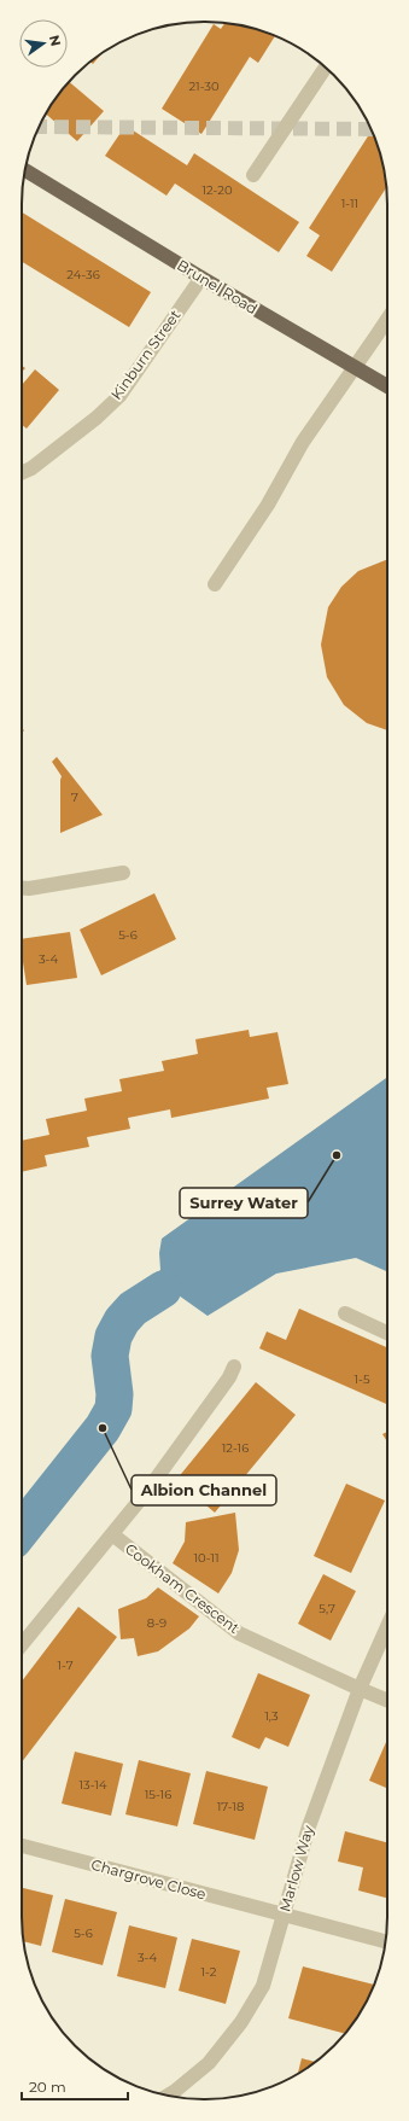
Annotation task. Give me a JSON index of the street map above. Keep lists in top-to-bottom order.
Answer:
{
  "streets": {
    "main road": ["Brunel Road"],
    "street": [
      "Kinburn Street",
      "Cookham Crescent",
      "Marlow Way",
      "Chargrove Close"
    ]
  },
  "crossings": [
    ["Brunel Road", "Kinburn Street"],
    ["Cookham Crescent", "Marlow Way"],
    ["Marlow Way", "Chargrove Close"]
  ],
  "places": ["Surrey Water", "Albion Channel"],
  "house_numbers": [
    "21-30",
    "12-20",
    "1-11",
    "24-36",
    "7",
    "5-6",
    "3-4",
    "1-5",
    "12-16",
    "10-11",
    "5,7",
    "8-9",
    "1-7",
    "1,3",
    "13-14",
    "15-16",
    "17-18",
    "5-6",
    "3-4",
    "1-2"
  ],
  "scale_bar": "20 m",
  "north": "right"
}
